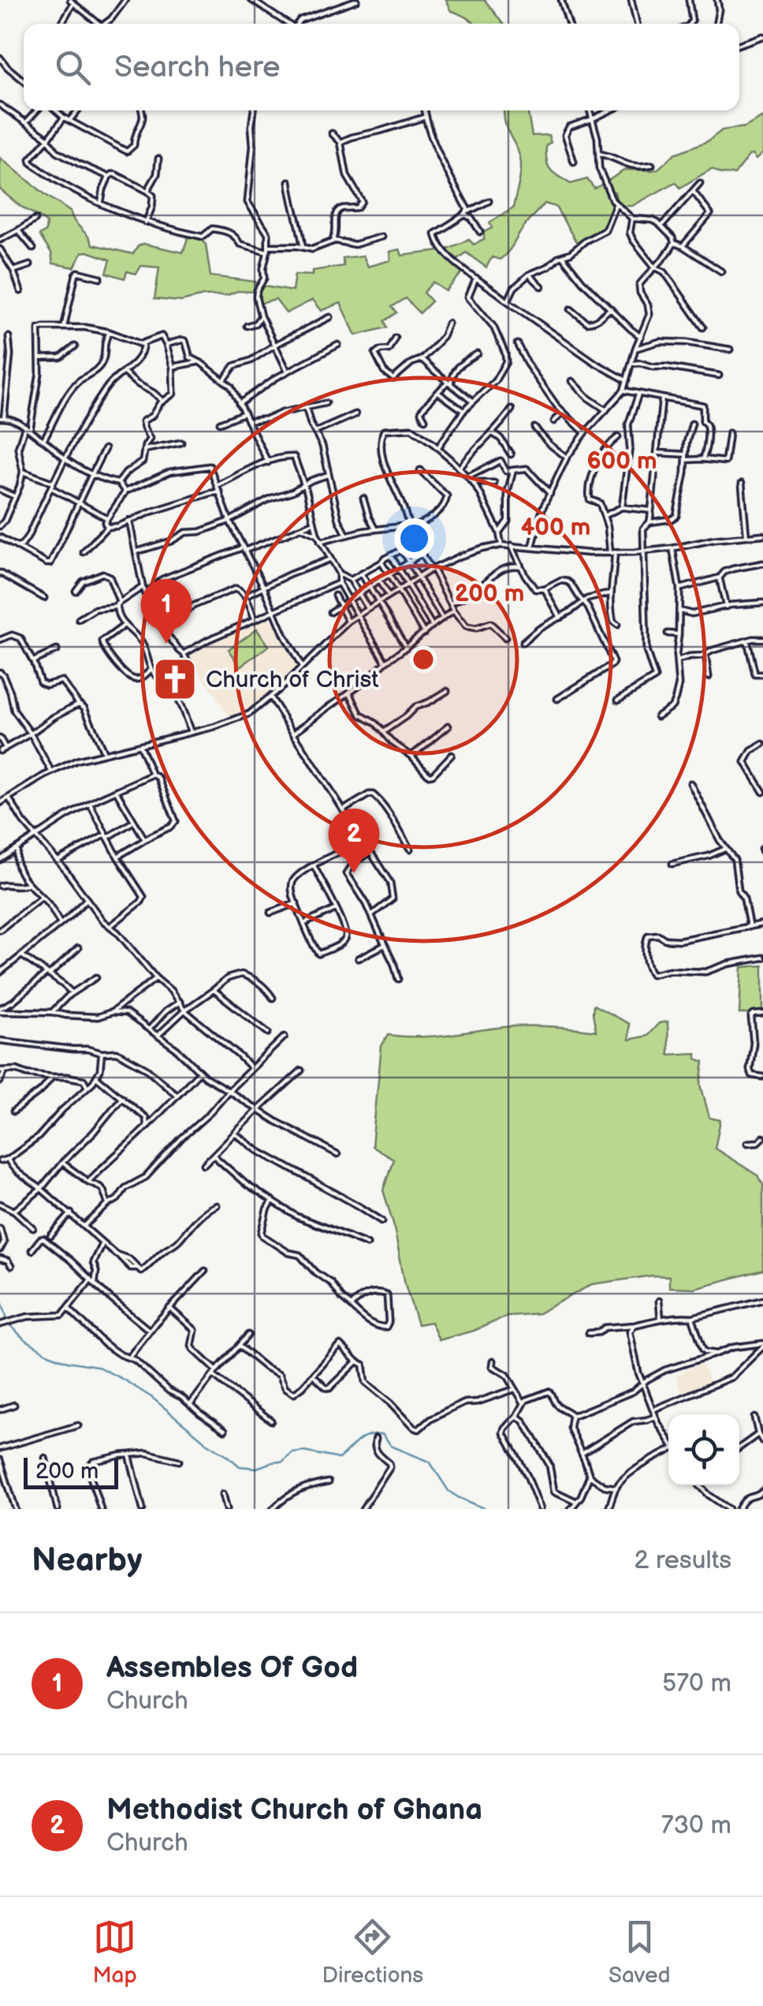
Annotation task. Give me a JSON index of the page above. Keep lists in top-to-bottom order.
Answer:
{
  "places": {
    "church": ["Church of Christ"]
  },
  "scale_bar": "200 m",
  "page": {
    "search": "Search here",
    "pins": ["1", "2"],
    "scale": "200 m",
    "heading": ["Nearby", "2 results"],
    "list": [
      {
        "mark": "1",
        "name": "Assembles Of God",
        "note": "Church",
        "value": "570 m"
      },
      {
        "mark": "2",
        "name": "Methodist Church of Ghana",
        "note": "Church",
        "value": "730 m"
      }
    ],
    "nav": ["Map", "Directions", "Saved"]
  },
  "rings": ["600 m", "400 m", "200 m"]
}
